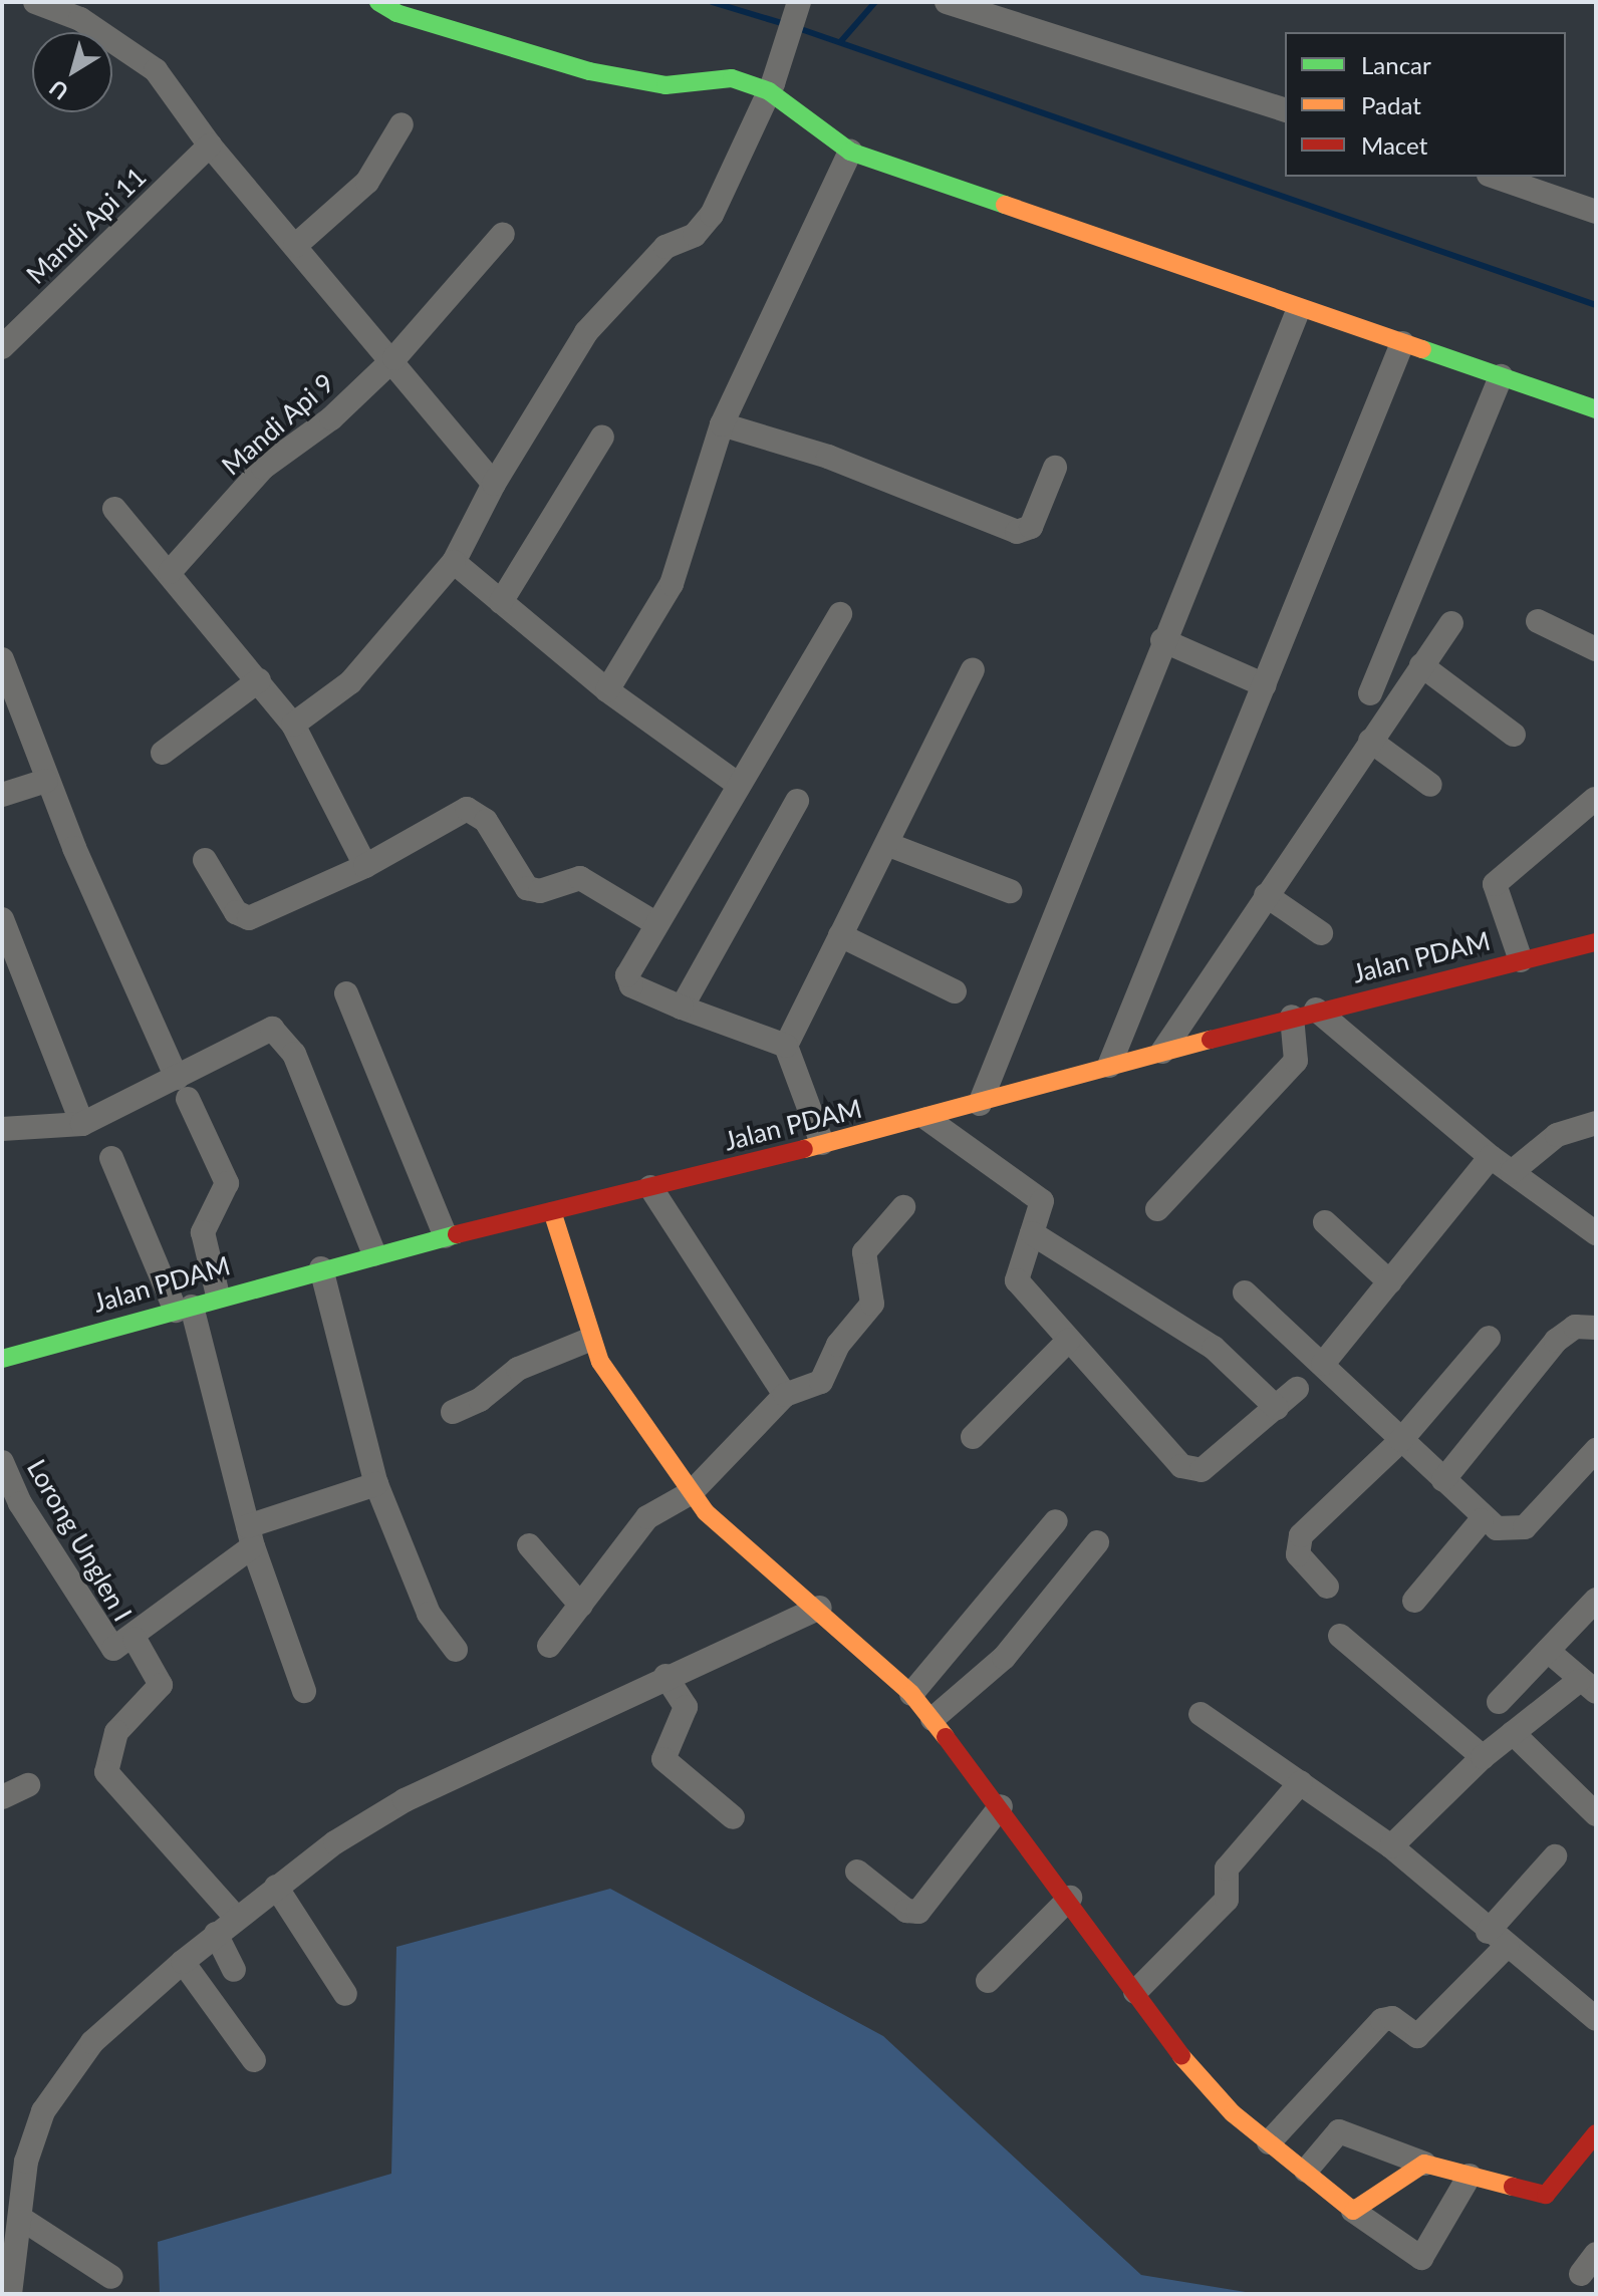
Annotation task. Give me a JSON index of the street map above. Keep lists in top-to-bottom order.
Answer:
{
  "streets": {
    "street": [
      "Mandi Api 11",
      "Mandi Api 9",
      "Jalan PDAM",
      "Lorong Unglen I"
    ]
  },
  "legend": ["Lancar", "Padat", "Macet"],
  "north": "bottom left"
}
